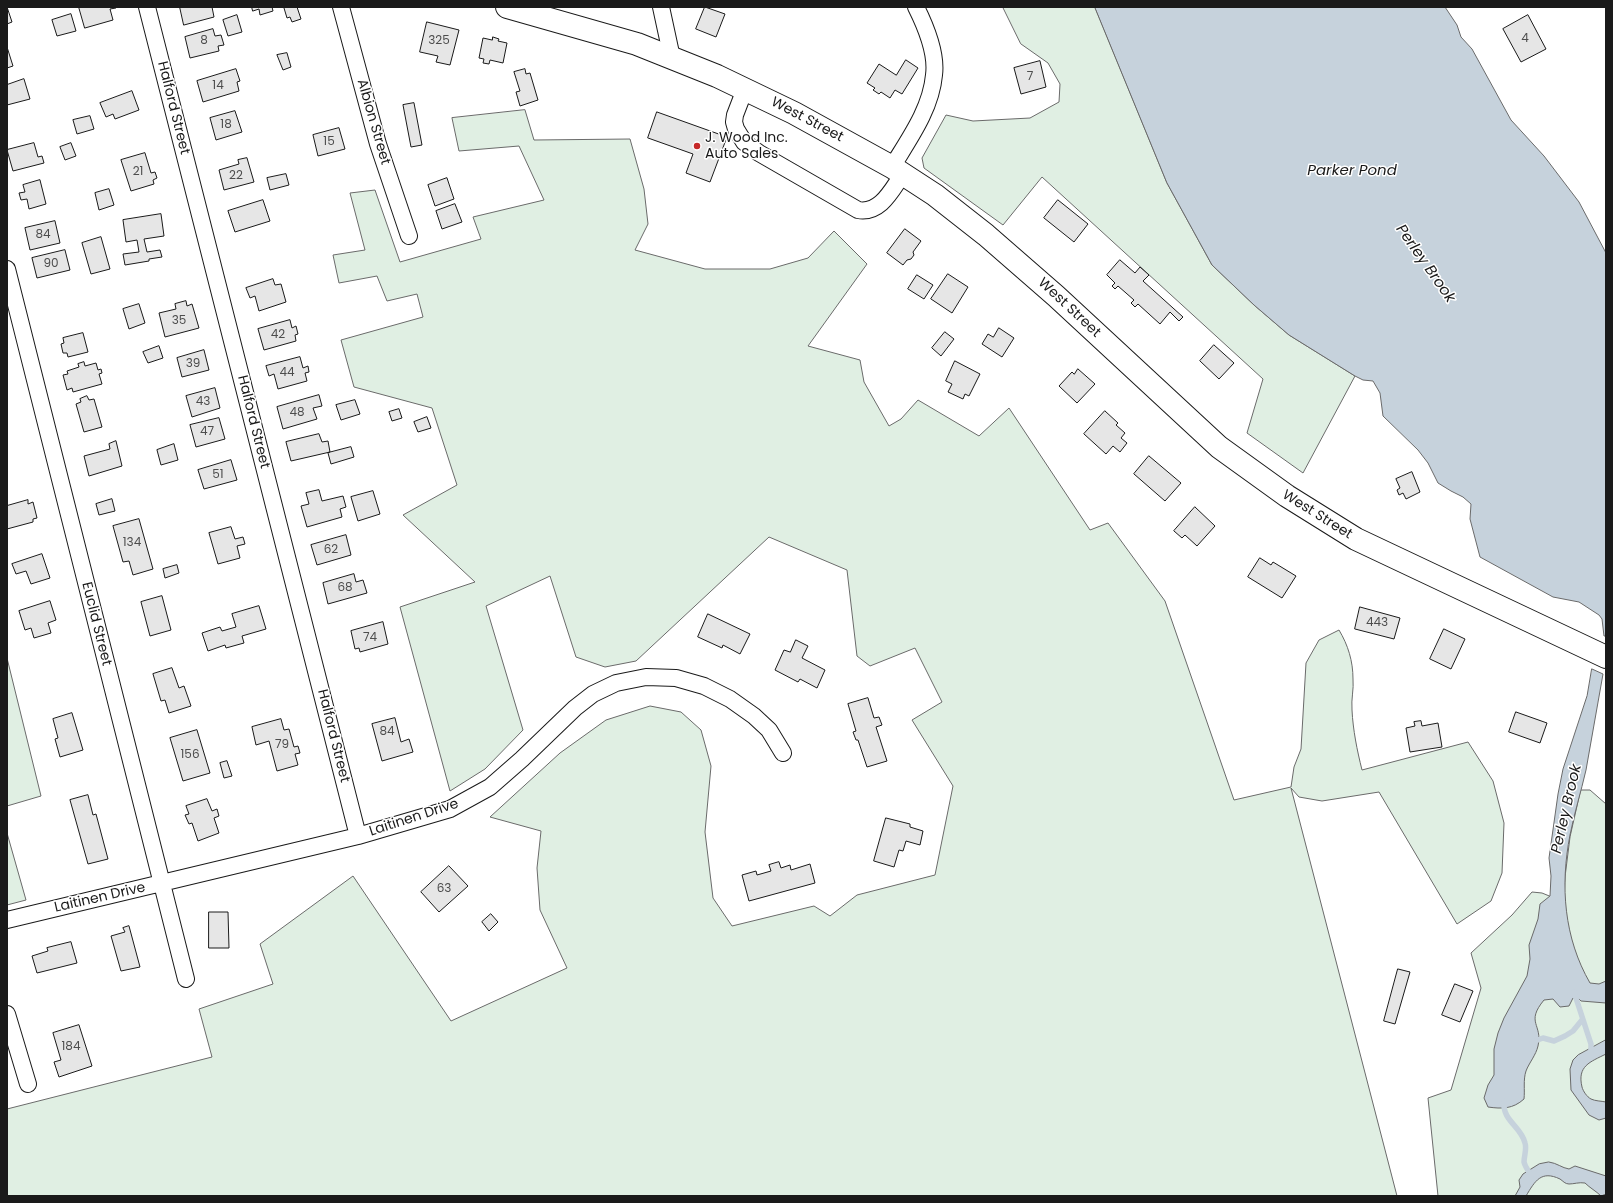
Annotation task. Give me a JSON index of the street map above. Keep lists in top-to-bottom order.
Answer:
{
  "streets": {
    "main road": ["West Street"],
    "street": [
      "Halford Street",
      "Albion Street",
      "Euclid Street",
      "Laitinen Drive"
    ]
  },
  "crossings": [
    ["Halford Street", "Laitinen Drive"],
    ["Euclid Street", "Laitinen Drive"]
  ],
  "water": ["Parker Pond", "Perley Brook"],
  "places": ["J. Wood Inc. Auto Sales"],
  "house_numbers": [
    "4",
    "8",
    "325",
    "7",
    "14",
    "18",
    "15",
    "21",
    "22",
    "84",
    "90",
    "35",
    "42",
    "39",
    "44",
    "43",
    "48",
    "47",
    "51",
    "134",
    "62",
    "68",
    "443",
    "74",
    "84",
    "79",
    "156",
    "63",
    "184"
  ]
}
